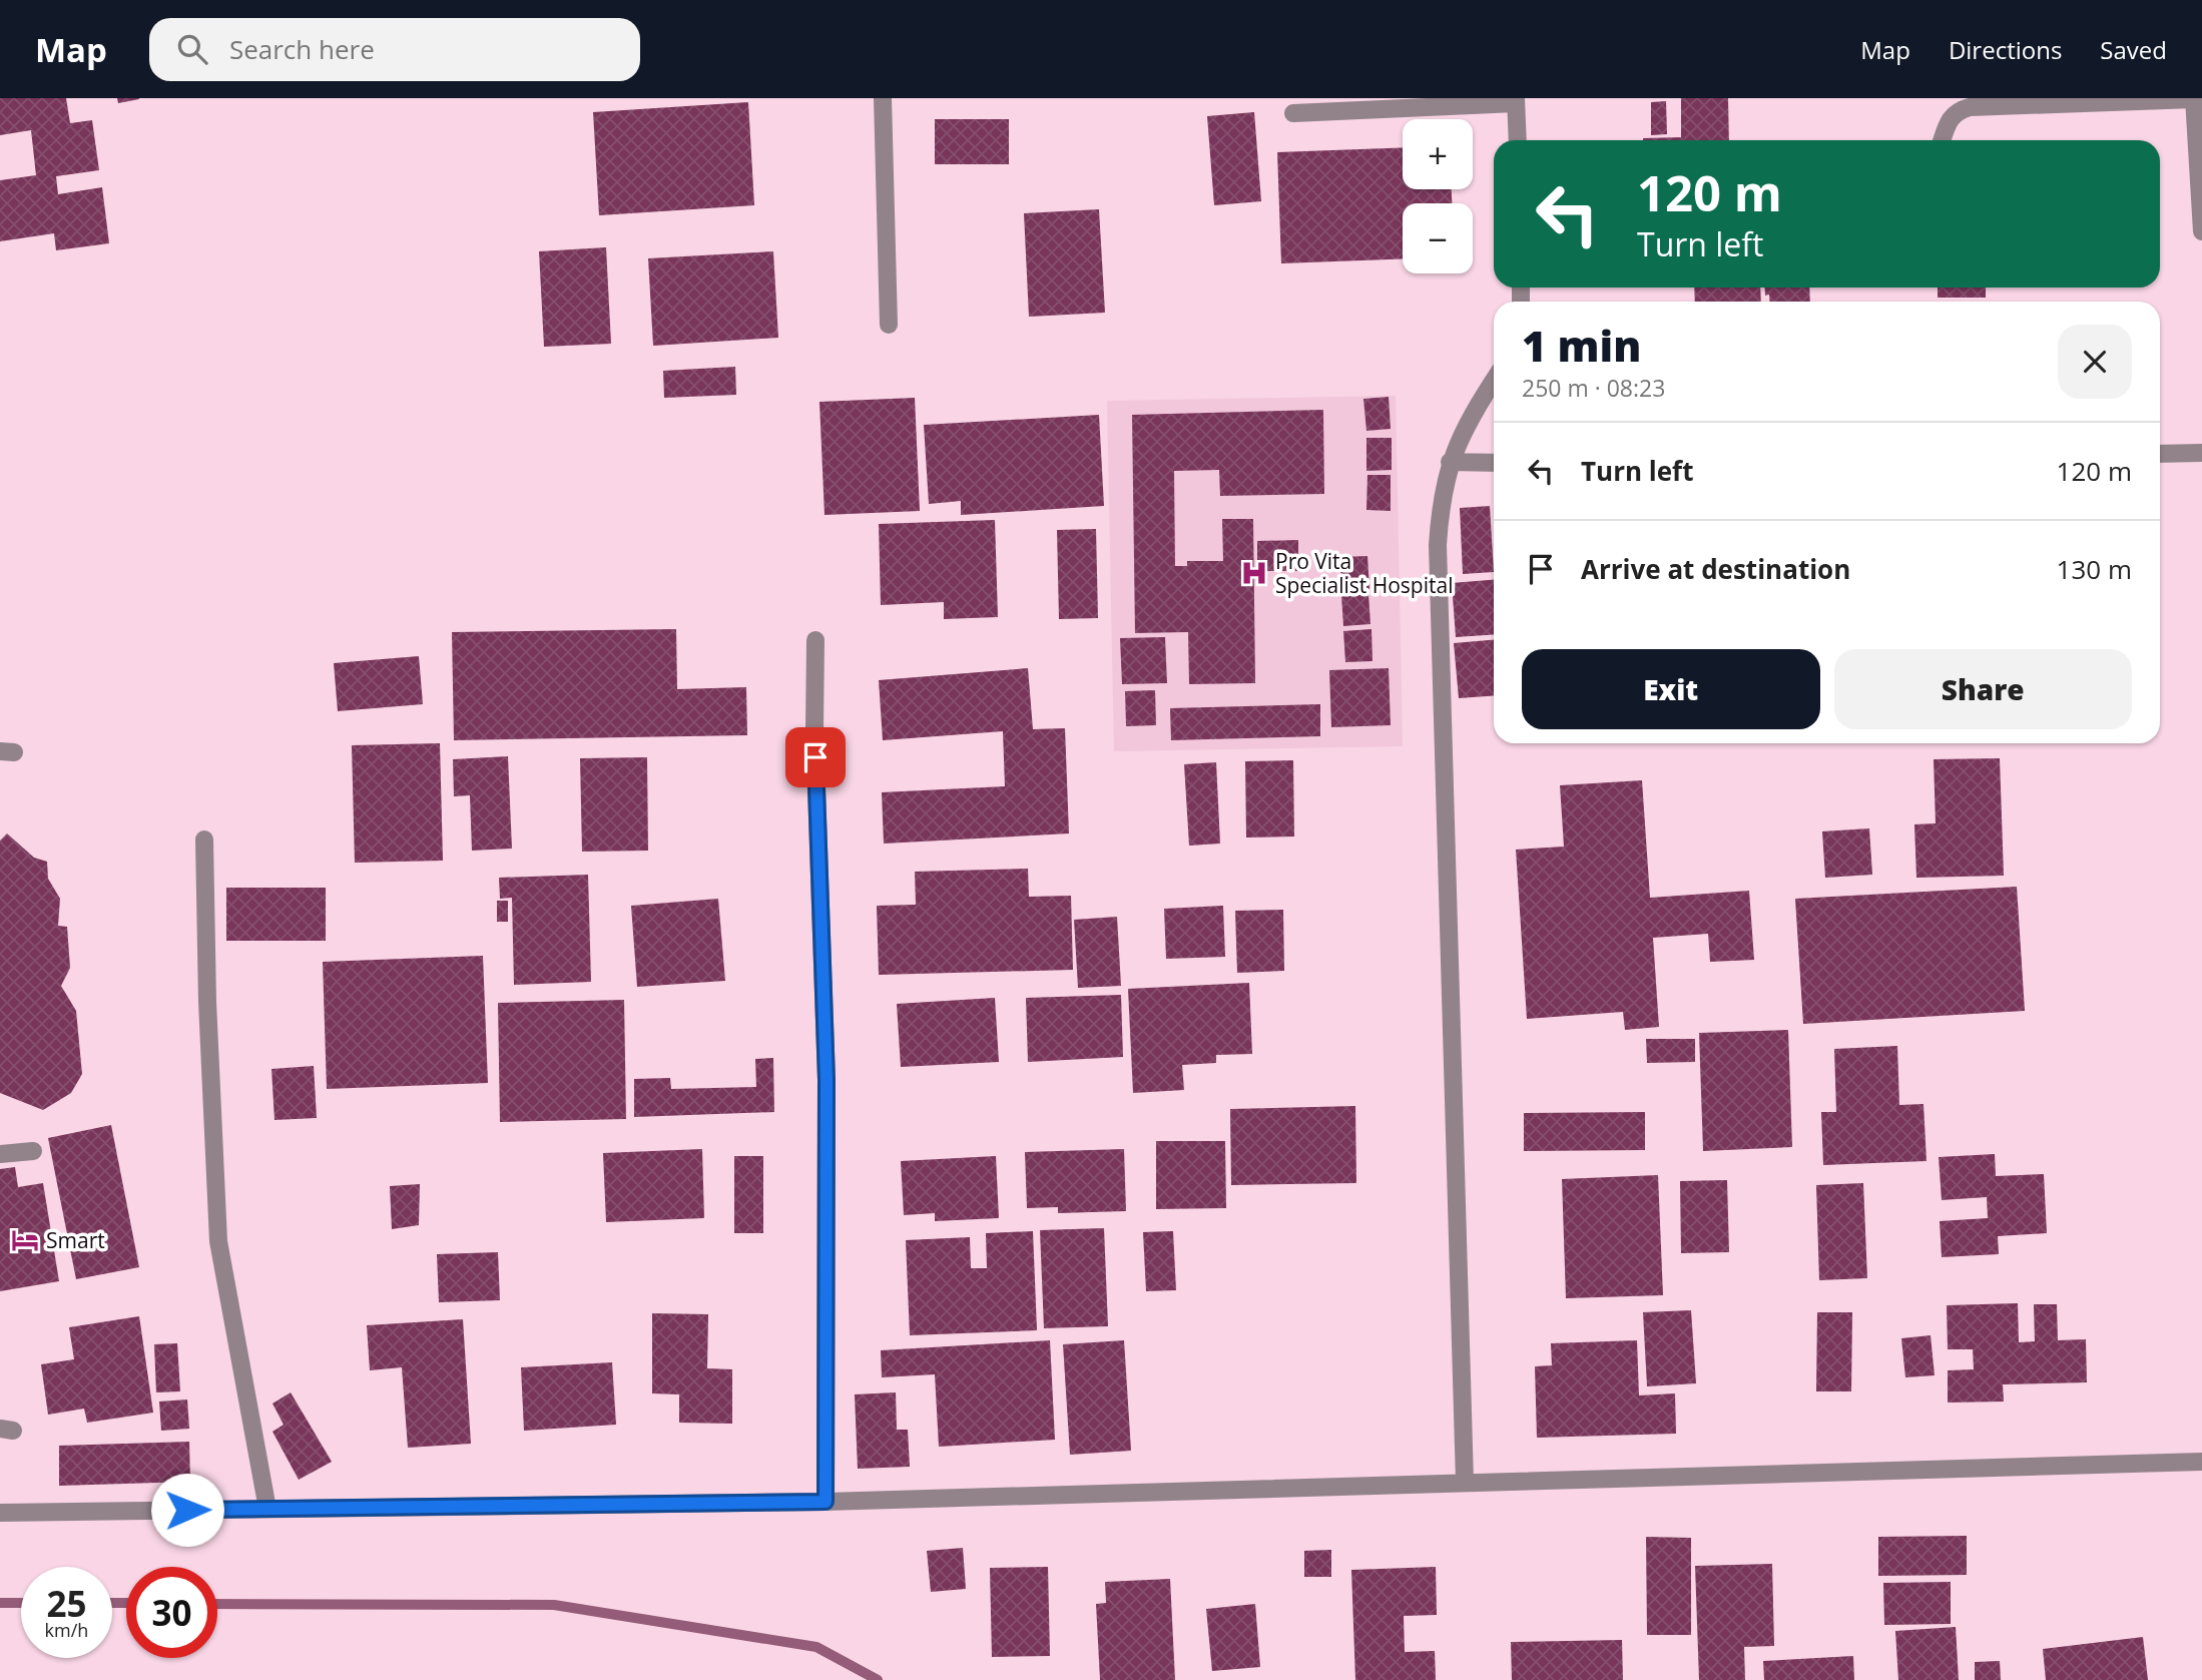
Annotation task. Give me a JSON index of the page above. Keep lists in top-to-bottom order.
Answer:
{
  "places": {
    "hospital": ["Pro Vita Specialist Hospital"],
    "hotel": ["Smart"]
  },
  "page": {
    "header": "Map",
    "search": "Search here",
    "nav": ["Map", "Directions", "Saved"],
    "map_buttons": ["+", "−"],
    "turn": ["120 m", "Turn left"],
    "heading": ["1 min", "250 m · 08:23"],
    "list": [
      {
        "name": "Turn left",
        "value": "120 m"
      },
      {
        "name": "Arrive at destination",
        "value": "130 m"
      }
    ],
    "buttons": ["Exit", "Share"],
    "speed": "25 km/h",
    "limit": "30"
  }
}
